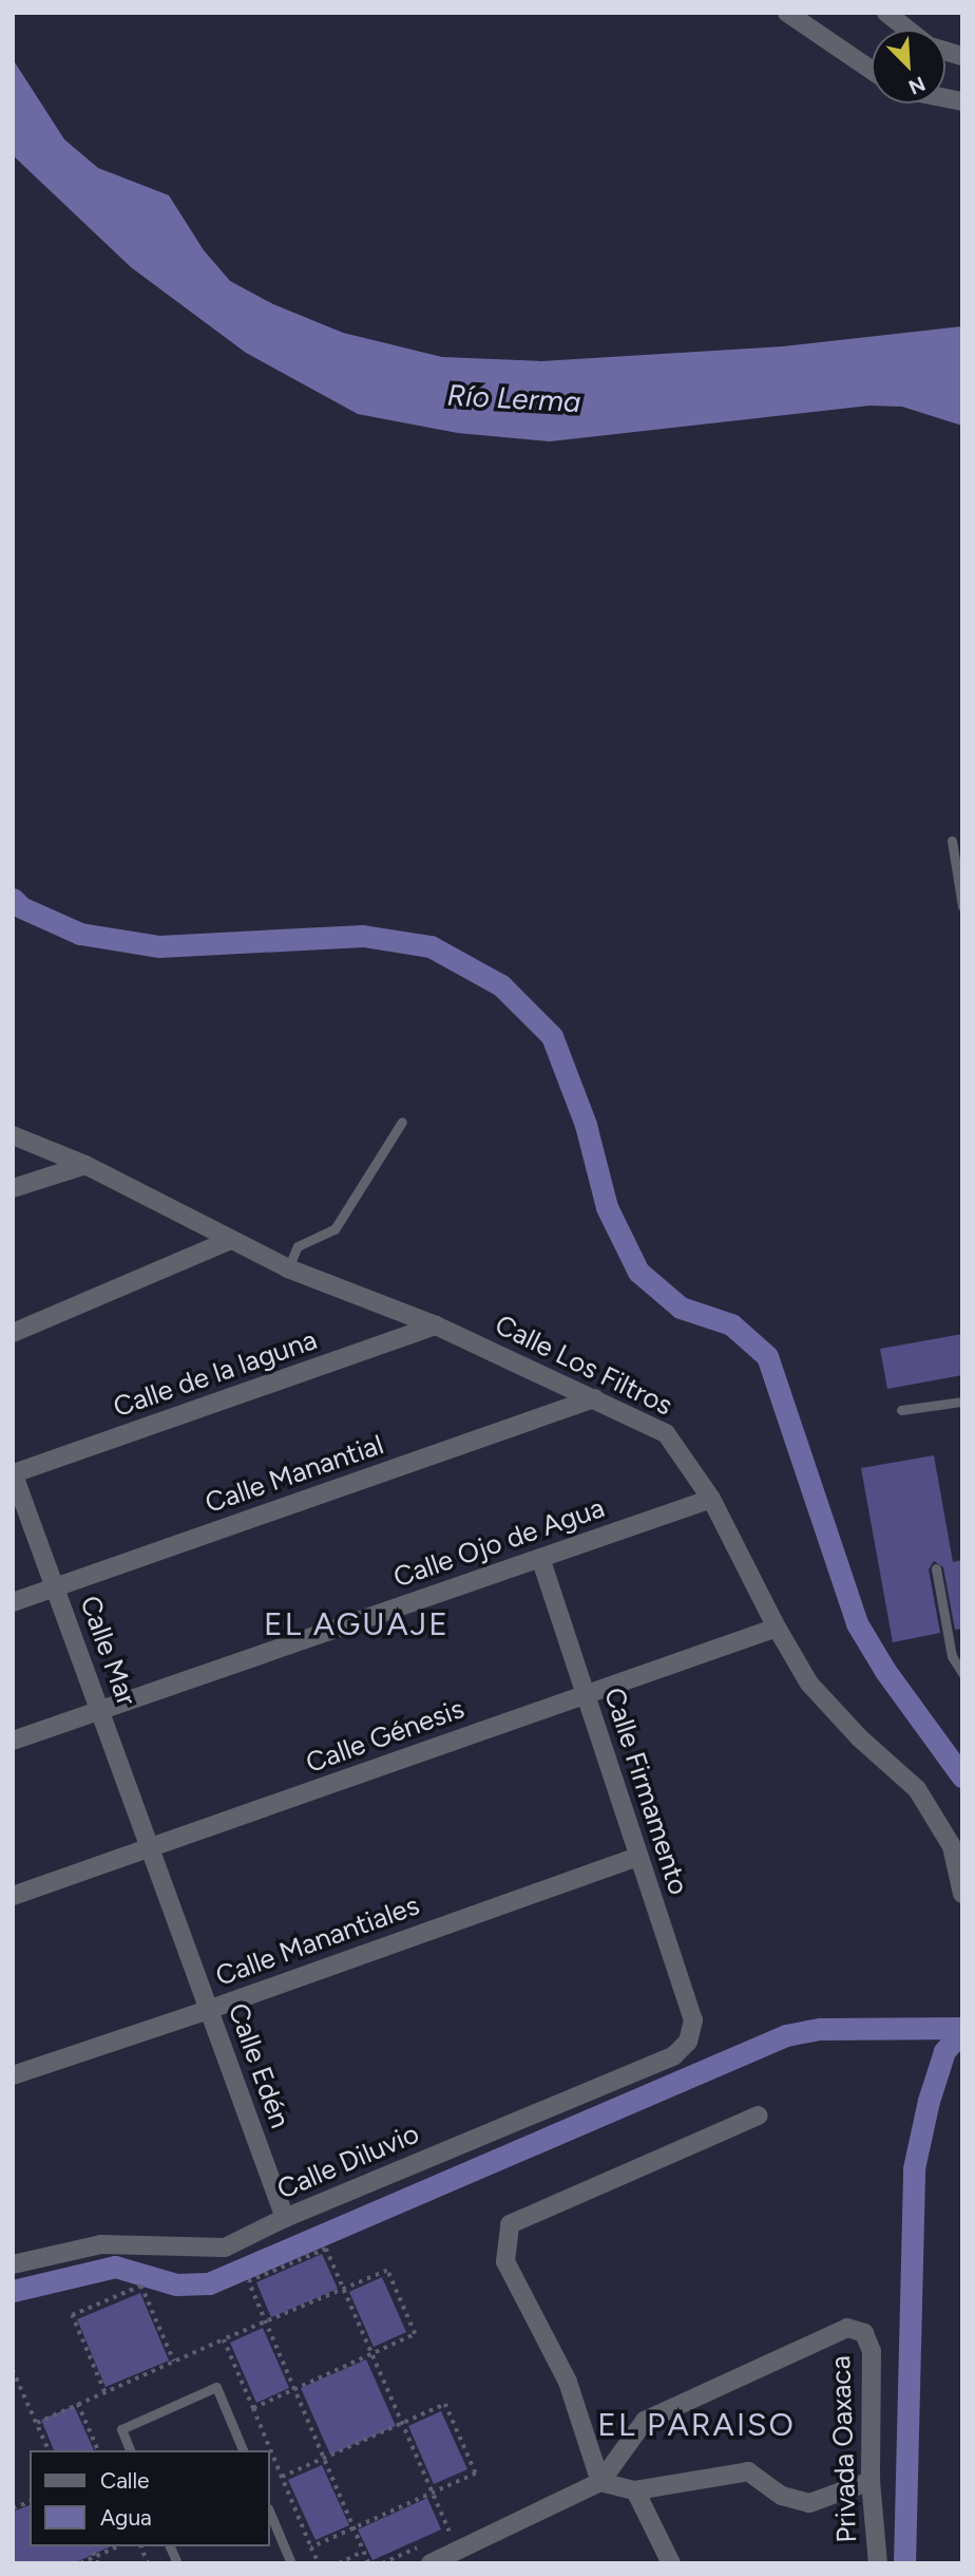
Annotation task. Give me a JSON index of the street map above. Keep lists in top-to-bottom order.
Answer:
{
  "streets": {
    "street": [
      "Calle Los Filtros",
      "Calle de la laguna",
      "Calle Manantial",
      "Calle Ojo de Agua",
      "Calle Mar",
      "Calle Génesis",
      "Calle Firmamento",
      "Calle Manantiales",
      "Calle Edén",
      "Calle Diluvio",
      "Privada Oaxaca"
    ]
  },
  "crossings": [
    ["Calle Los Filtros", "Calle de la laguna"],
    ["Calle Los Filtros", "Calle Manantial"],
    ["Calle Los Filtros", "Calle Ojo de Agua"],
    ["Calle Los Filtros", "Calle Génesis"],
    ["Calle de la laguna", "Calle Mar"],
    ["Calle Manantial", "Calle Mar"],
    ["Calle Ojo de Agua", "Calle Mar"],
    ["Calle Ojo de Agua", "Calle Firmamento"],
    ["Calle Mar", "Calle Génesis"],
    ["Calle Mar", "Calle Edén"],
    ["Calle Génesis", "Calle Firmamento"],
    ["Calle Génesis", "Calle Edén"],
    ["Calle Firmamento", "Calle Manantiales"],
    ["Calle Firmamento", "Calle Diluvio"],
    ["Calle Manantiales", "Calle Edén"],
    ["Calle Edén", "Calle Diluvio"]
  ],
  "districts": ["EL AGUAJE", "EL PARAISO"],
  "water": ["Río Lerma"],
  "legend": ["Calle", "Agua"],
  "north": "bottom right"
}
